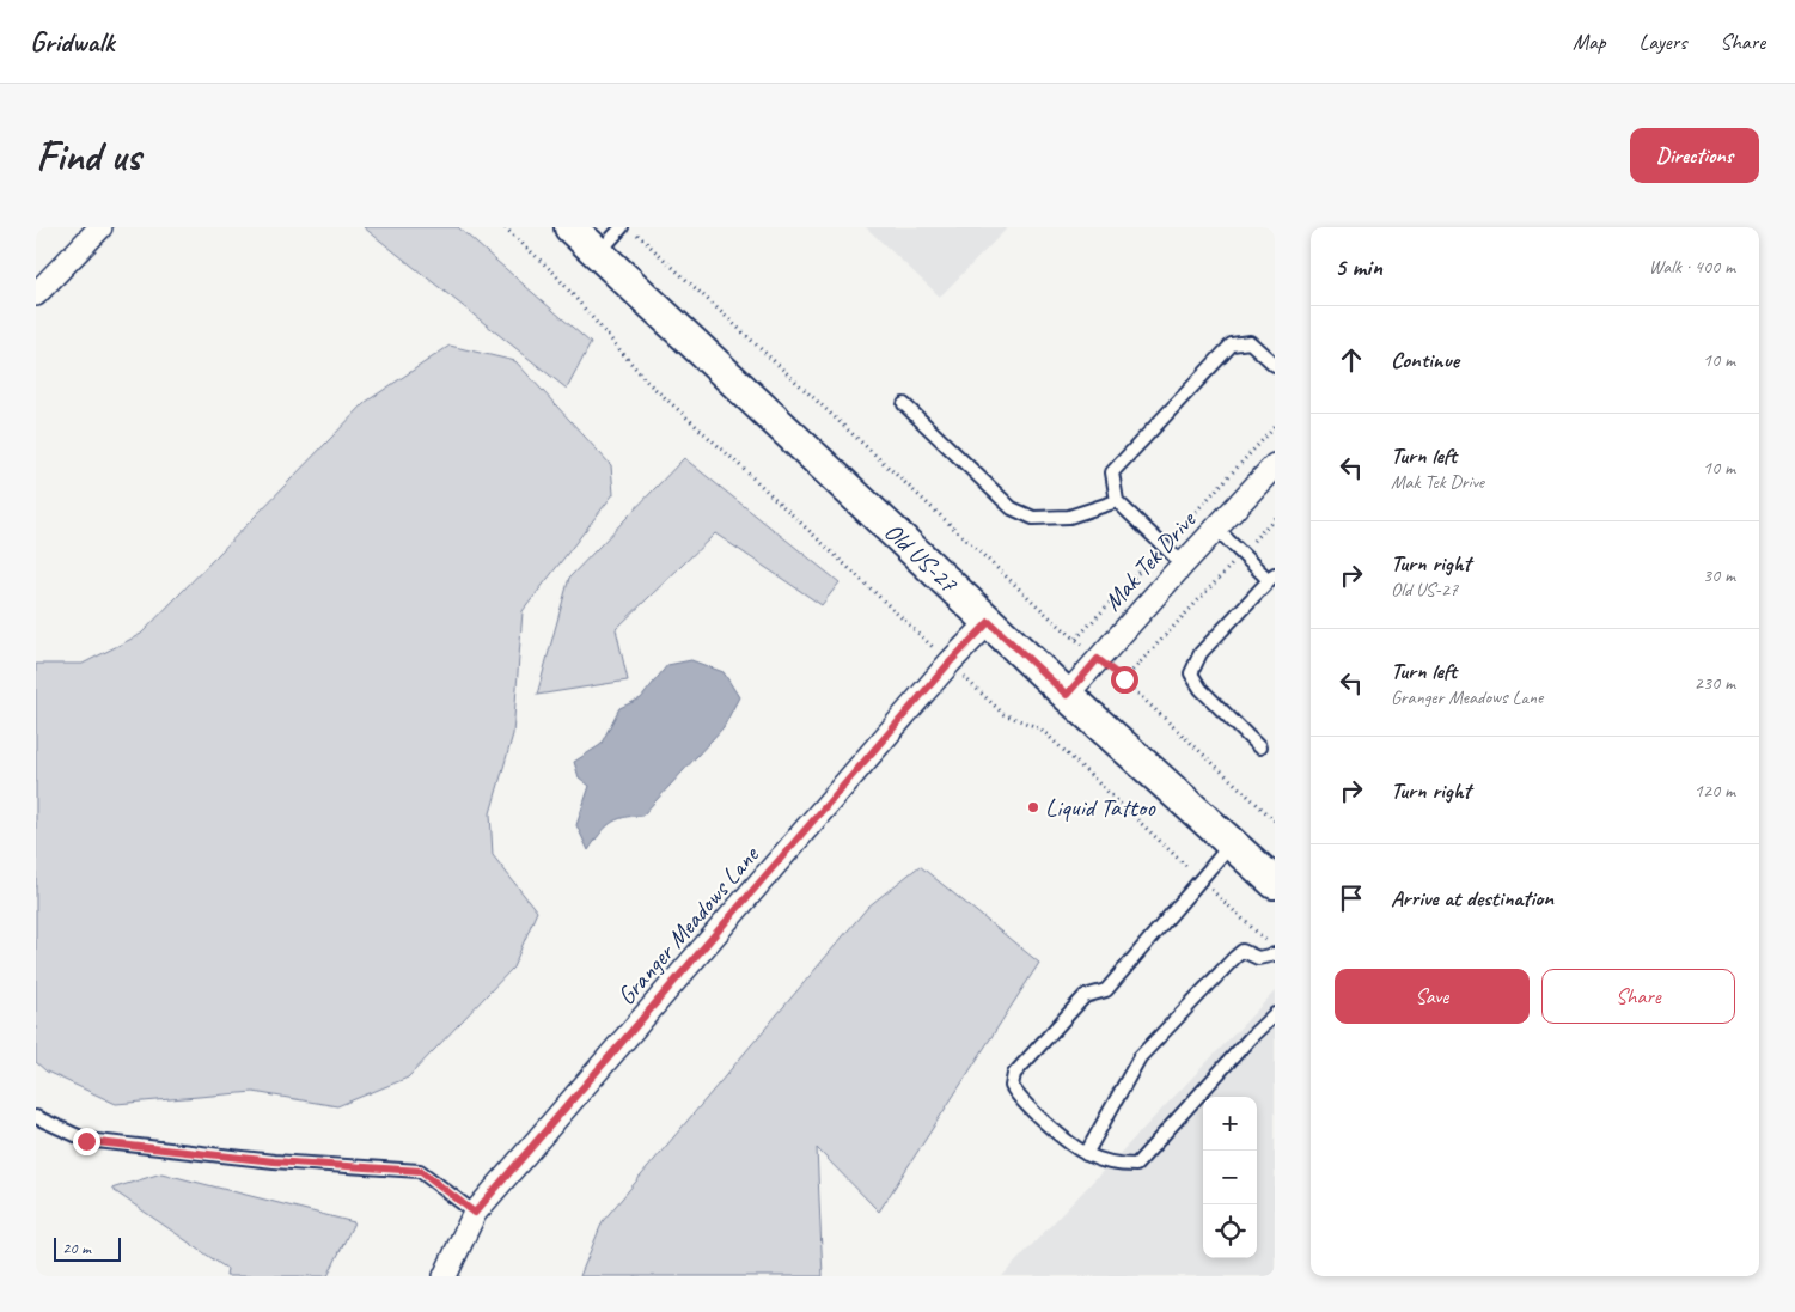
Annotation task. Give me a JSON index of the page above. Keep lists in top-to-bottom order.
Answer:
{
  "streets": {
    "main road": ["Old US-27"],
    "street": ["Mak Tek Drive", "Granger Meadows Lane"]
  },
  "crossings": [
    ["Old US-27", "Mak Tek Drive"],
    ["Old US-27", "Granger Meadows Lane"]
  ],
  "places": ["Liquid Tattoo"],
  "scale_bar": "20 m",
  "page": {
    "header": "Gridwalk",
    "nav": ["Map", "Layers", "Share"],
    "buttons": [
      "Directions",
      ["Save", "Share"]
    ],
    "title": "Find us",
    "heading": ["5 min", "Walk · 400 m"],
    "list": [
      ["Continue", "10 m"],
      ["Turn left", "Mak Tek Drive", "10 m"],
      ["Turn right", "Old US-27", "30 m"],
      ["Turn left", "Granger Meadows Lane", "230 m"],
      ["Turn right", "120 m"],
      "Arrive at destination"
    ],
    "map_buttons": ["+", "−"],
    "scale": "20 m"
  }
}
